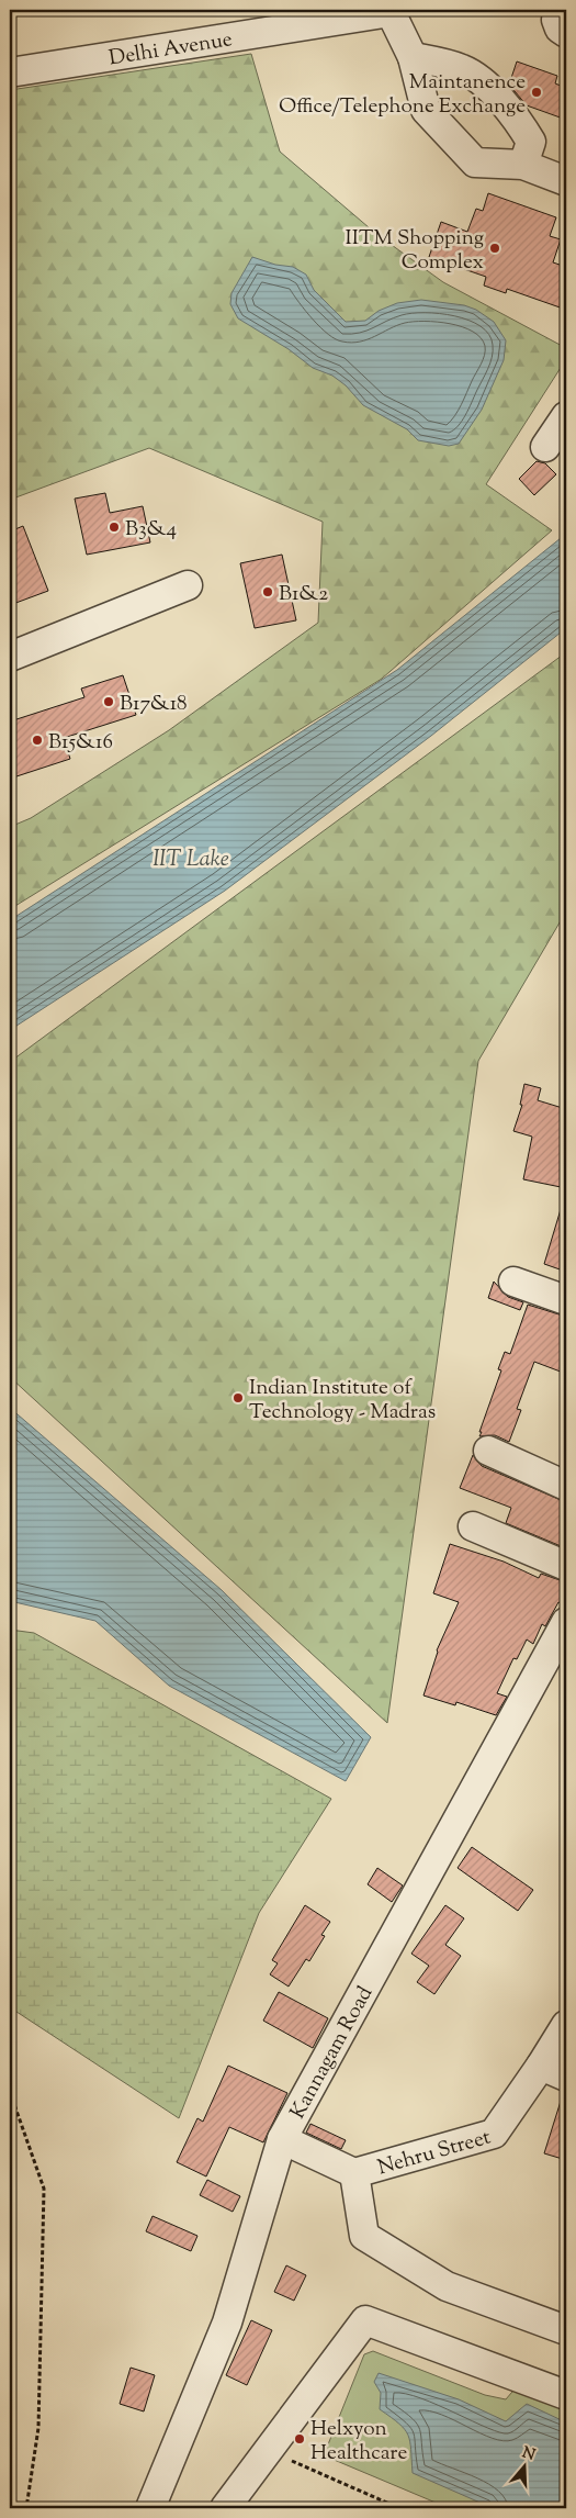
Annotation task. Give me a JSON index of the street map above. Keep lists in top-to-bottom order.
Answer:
{
  "streets": {
    "street": ["Delhi Avenue", "Kannagam Road", "Nehru Street"]
  },
  "crossings": [
    ["Kannagam Road", "Nehru Street"]
  ],
  "water": ["IIT Lake"],
  "places": [
    "Maintanence Office/Telephone Exchange",
    "IITM Shopping Complex",
    "B3&4",
    "B1&2",
    "B17&18",
    "B15&16",
    "Indian Institute of Technology - Madras",
    "Helxyon Healthcare"
  ],
  "north": "top"
}
